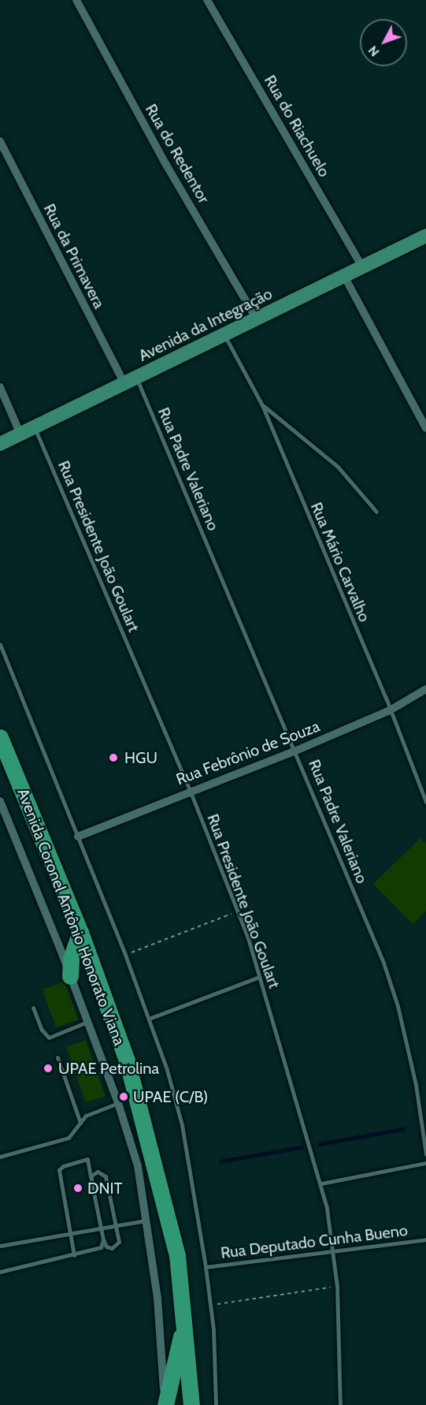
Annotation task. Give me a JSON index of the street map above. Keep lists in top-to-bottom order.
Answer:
{
  "streets": {
    "highway": ["Avenida Coronel Antônio Honorato Viana"],
    "main road": ["Avenida da Integração"],
    "street": [
      "Rua do Riachuelo",
      "Rua do Redentor",
      "Rua da Primavera",
      "Rua Febrônio de Souza"
    ],
    "lane": [
      "Rua Padre Valeriano",
      "Rua Presidente João Goulart",
      "Rua Mário Carvalho",
      "Rua Deputado Cunha Bueno"
    ]
  },
  "crossings": [
    ["Rua do Riachuelo", "Avenida da Integração"],
    ["Rua do Redentor", "Avenida da Integração"],
    ["Rua da Primavera", "Avenida da Integração"],
    ["Rua da Primavera", "Rua Padre Valeriano"],
    ["Avenida da Integração", "Rua Padre Valeriano"],
    ["Avenida da Integração", "Rua Presidente João Goulart"],
    ["Avenida da Integração", "Rua Mário Carvalho"],
    ["Rua Padre Valeriano", "Rua Febrônio de Souza"],
    ["Rua Presidente João Goulart", "Rua Febrônio de Souza"],
    ["Rua Presidente João Goulart", "Rua Deputado Cunha Bueno"],
    ["Rua Mário Carvalho", "Rua Febrônio de Souza"]
  ],
  "places": [
    "HGU",
    "UPAE Petrolina",
    "UPAE (C/B)",
    "DNIT"
  ],
  "north": "bottom left"
}
